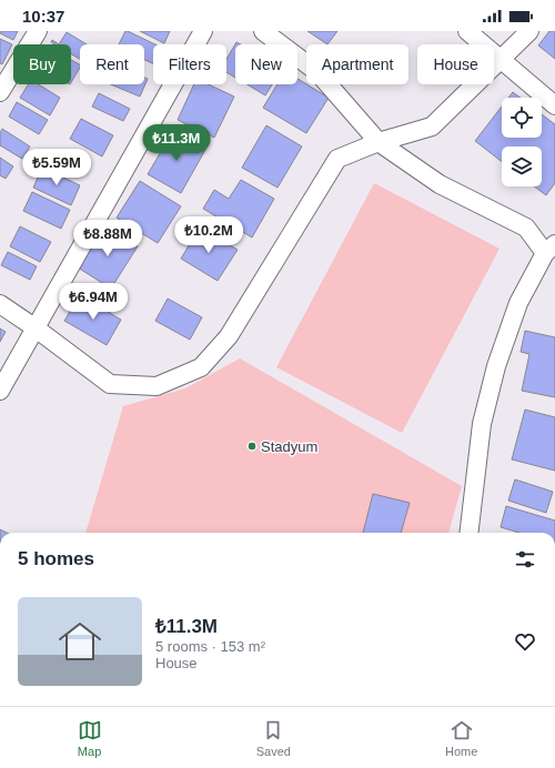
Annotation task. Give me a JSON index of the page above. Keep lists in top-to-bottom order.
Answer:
{
  "places": ["Stadyum"],
  "page": {
    "status": "10:37",
    "chip": [
      "Buy",
      "Rent",
      "Filters",
      "New",
      "Apartment",
      "House"
    ],
    "price": [
      "₺11.3M",
      "₺5.59M",
      "₺10.2M",
      "₺8.88M",
      "₺6.94M"
    ],
    "heading": "5 homes",
    "list": [
      {
        "name": "₺11.3M",
        "note": "5 rooms · 153 m² · House"
      }
    ],
    "tabs": ["Map", "Saved", "Home"]
  }
}
